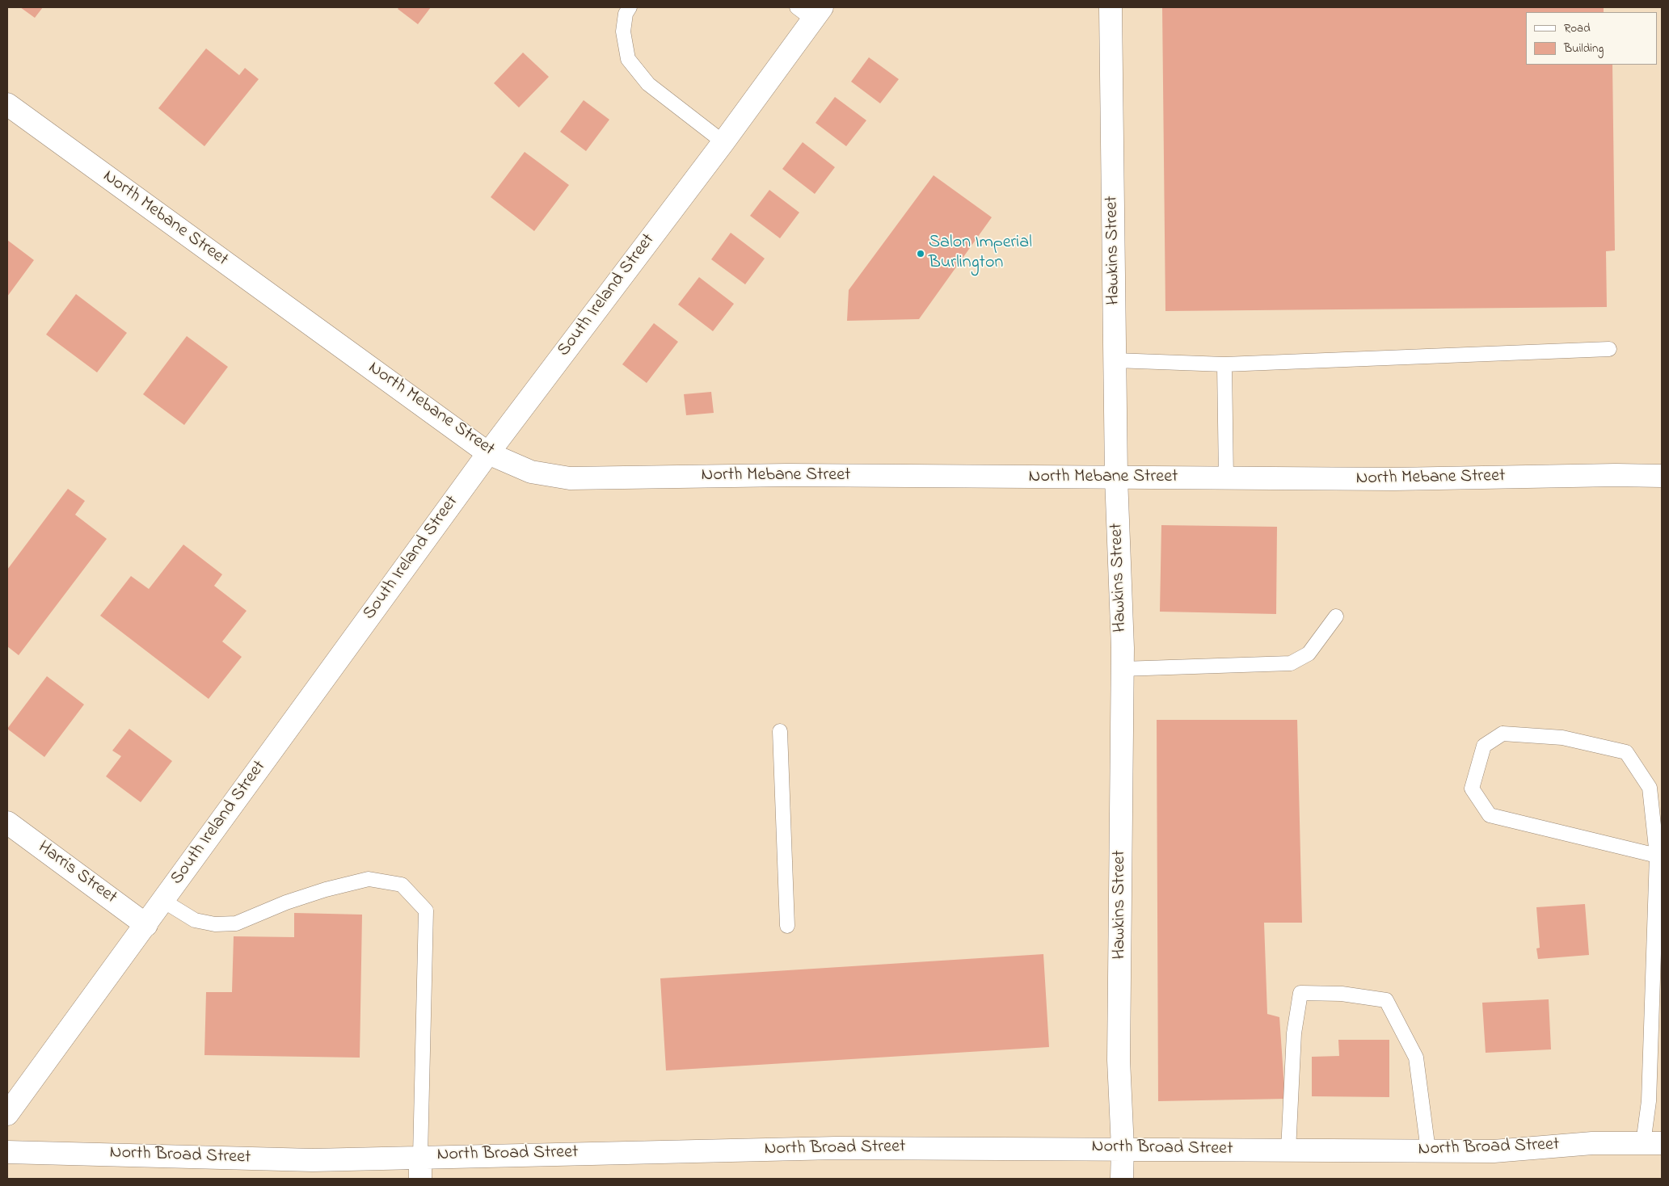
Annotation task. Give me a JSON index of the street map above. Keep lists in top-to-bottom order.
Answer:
{
  "streets": {
    "street": [
      "North Mebane Street",
      "Hawkins Street",
      "South Ireland Street",
      "Harris Street",
      "North Broad Street"
    ]
  },
  "crossings": [
    ["North Mebane Street", "Hawkins Street"],
    ["North Mebane Street", "South Ireland Street"],
    ["Hawkins Street", "North Broad Street"],
    ["South Ireland Street", "Harris Street"]
  ],
  "places": ["Salon Imperial Burlington"],
  "legend": ["Road", "Building"]
}
